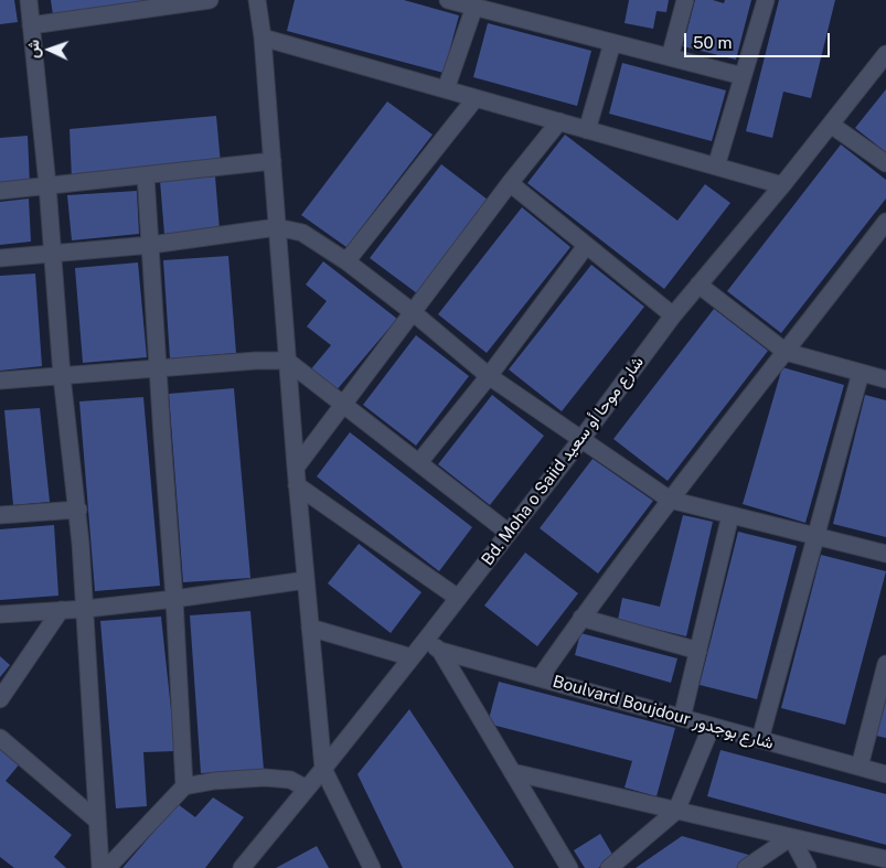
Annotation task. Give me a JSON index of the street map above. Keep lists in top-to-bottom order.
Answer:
{
  "streets": {
    "street": ["Bd. Moha o Saiid شارع موحا أو سعيد", "Boulvard Boujdour شارع بوجدور"]
  },
  "scale_bar": "50 m",
  "north": "left"
}
